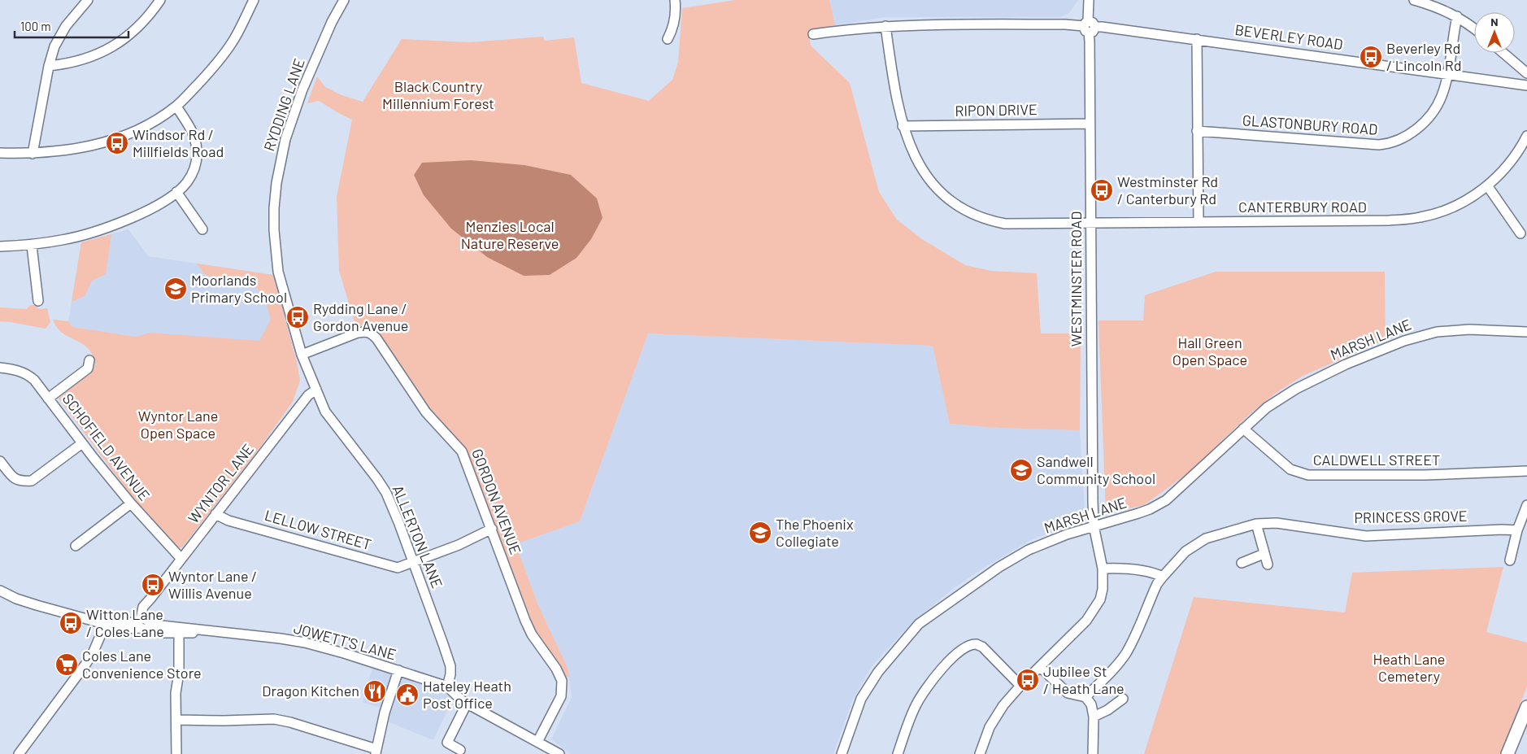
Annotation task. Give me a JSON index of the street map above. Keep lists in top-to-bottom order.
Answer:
{
  "streets": {
    "street": [
      "BEVERLEY ROAD",
      "RYDDING LANE",
      "RIPON DRIVE",
      "GLASTONBURY ROAD",
      "CANTERBURY ROAD",
      "WESTMINSTER ROAD",
      "MARSH LANE",
      "SCHOFIELD AVENUE",
      "CALDWELL STREET",
      "WYNTOR LANE",
      "GORDON AVENUE",
      "PRINCESS GROVE",
      "LELLOW STREET",
      "ALLERTON LANE",
      "JOWETT'S LANE"
    ]
  },
  "crossings": [
    ["BEVERLEY ROAD", "GLASTONBURY ROAD"],
    ["BEVERLEY ROAD", "CANTERBURY ROAD"],
    ["BEVERLEY ROAD", "WESTMINSTER ROAD"],
    ["RYDDING LANE", "WYNTOR LANE"],
    ["RYDDING LANE", "GORDON AVENUE"],
    ["RYDDING LANE", "ALLERTON LANE"],
    ["RIPON DRIVE", "CANTERBURY ROAD"],
    ["RIPON DRIVE", "WESTMINSTER ROAD"],
    ["CANTERBURY ROAD", "WESTMINSTER ROAD"],
    ["WESTMINSTER ROAD", "MARSH LANE"],
    ["MARSH LANE", "CALDWELL STREET"],
    ["SCHOFIELD AVENUE", "WYNTOR LANE"],
    ["WYNTOR LANE", "LELLOW STREET"],
    ["WYNTOR LANE", "ALLERTON LANE"],
    ["WYNTOR LANE", "JOWETT'S LANE"],
    ["GORDON AVENUE", "LELLOW STREET"],
    ["GORDON AVENUE", "JOWETT'S LANE"],
    ["LELLOW STREET", "ALLERTON LANE"],
    ["ALLERTON LANE", "JOWETT'S LANE"]
  ],
  "parks": [
    "Black Country Millennium Forest",
    "Menzies Local Nature Reserve",
    "Hall Green Open Space",
    "Wyntor Lane Open Space",
    "Heath Lane Cemetery"
  ],
  "places": {
    "bus stop": [
      "Beverley Rd / Lincoln Rd",
      "Windsor Rd / Millfields Road",
      "Westminster Rd / Canterbury Rd",
      "Rydding Lane / Gordon Avenue",
      "Wyntor Lane / Willis Avenue",
      "Witton Lane / Coles Lane",
      "Jubilee St / Heath Lane"
    ],
    "school or university": ["Moorlands Primary School", "Sandwell Community School", "The Phoenix Collegiate"],
    "supermarket": ["Coles Lane Convenience Store"],
    "restaurant": ["Dragon Kitchen"],
    "public building": ["Hateley Heath Post Office"]
  },
  "scale_bar": "100 m",
  "north": "top"
}
